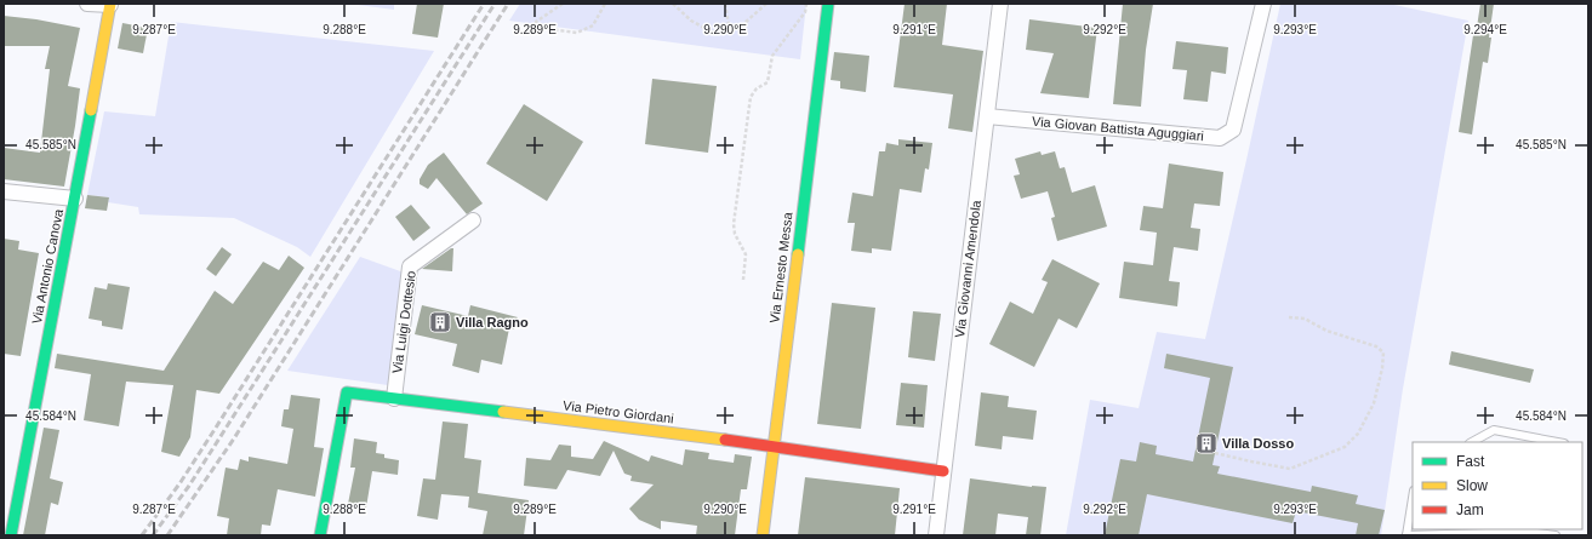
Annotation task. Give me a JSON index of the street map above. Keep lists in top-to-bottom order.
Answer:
{
  "streets": {
    "street": [
      "Via Giovan Battista Aguggiari",
      "Via Antonio Canova",
      "Via Ernesto Messa",
      "Via Giovanni Amendola",
      "Via Luigi Dottesio",
      "Via Pietro Giordani"
    ]
  },
  "crossings": [
    ["Via Giovan Battista Aguggiari", "Via Giovanni Amendola"],
    ["Via Ernesto Messa", "Via Pietro Giordani"],
    ["Via Giovanni Amendola", "Via Pietro Giordani"],
    ["Via Luigi Dottesio", "Via Pietro Giordani"]
  ],
  "places": {
    "building": ["Villa Ragno", "Villa Dosso"]
  },
  "legend": ["Fast", "Slow", "Jam"],
  "coordinates": [
    "9.287°E",
    "9.288°E",
    "9.289°E",
    "9.290°E",
    "9.291°E",
    "9.292°E",
    "9.293°E",
    "9.294°E",
    "45.585°N",
    "45.584°N"
  ]
}
